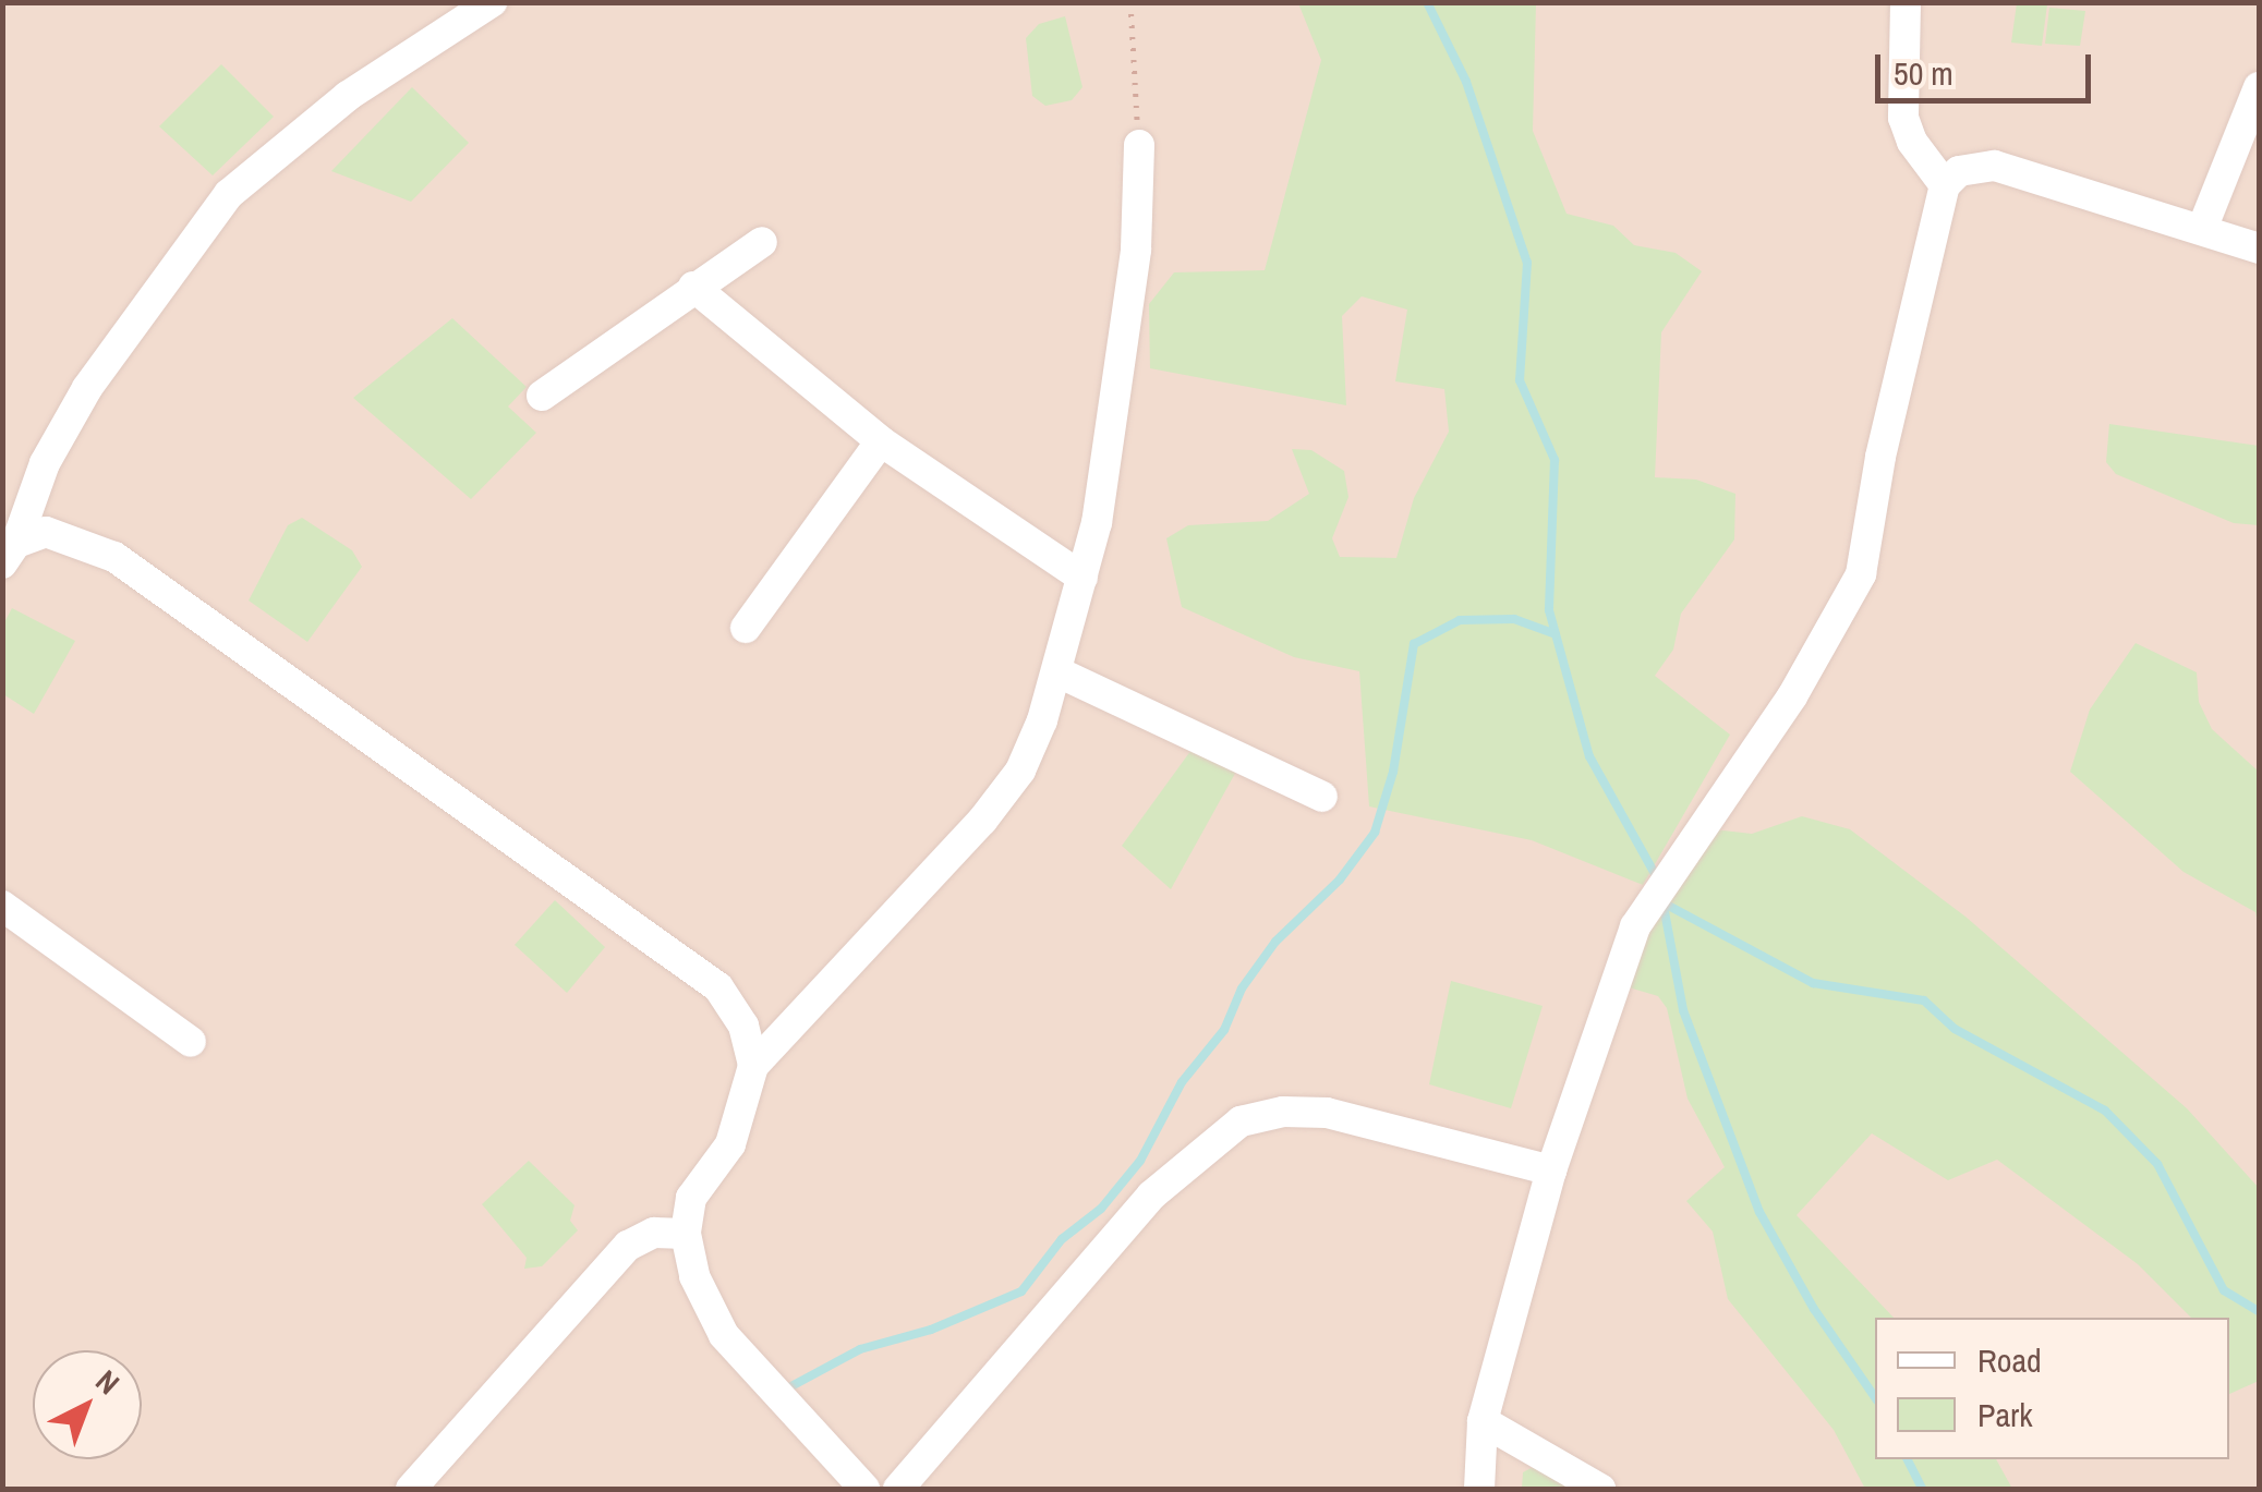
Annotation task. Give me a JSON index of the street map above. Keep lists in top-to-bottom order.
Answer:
{
  "legend": ["Road", "Park"],
  "scale_bar": "50 m",
  "north": "top right"
}
